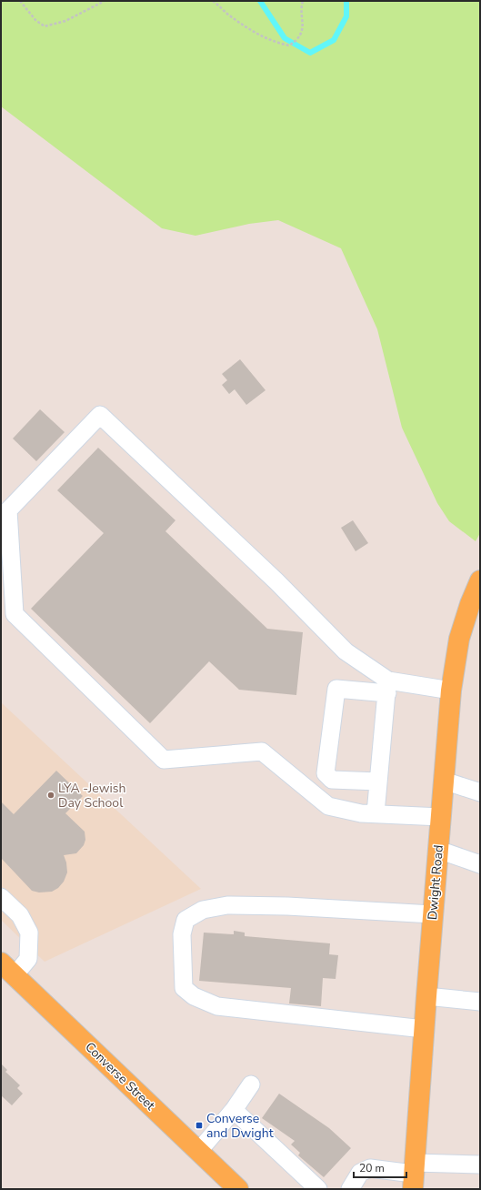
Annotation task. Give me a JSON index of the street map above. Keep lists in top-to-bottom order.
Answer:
{
  "streets": {
    "main road": ["Dwight Road", "Converse Street"]
  },
  "places": {
    "other": ["LYA -Jewish Day School"],
    "transit": ["Converse and Dwight"]
  },
  "scale_bar": "20 m"
}
